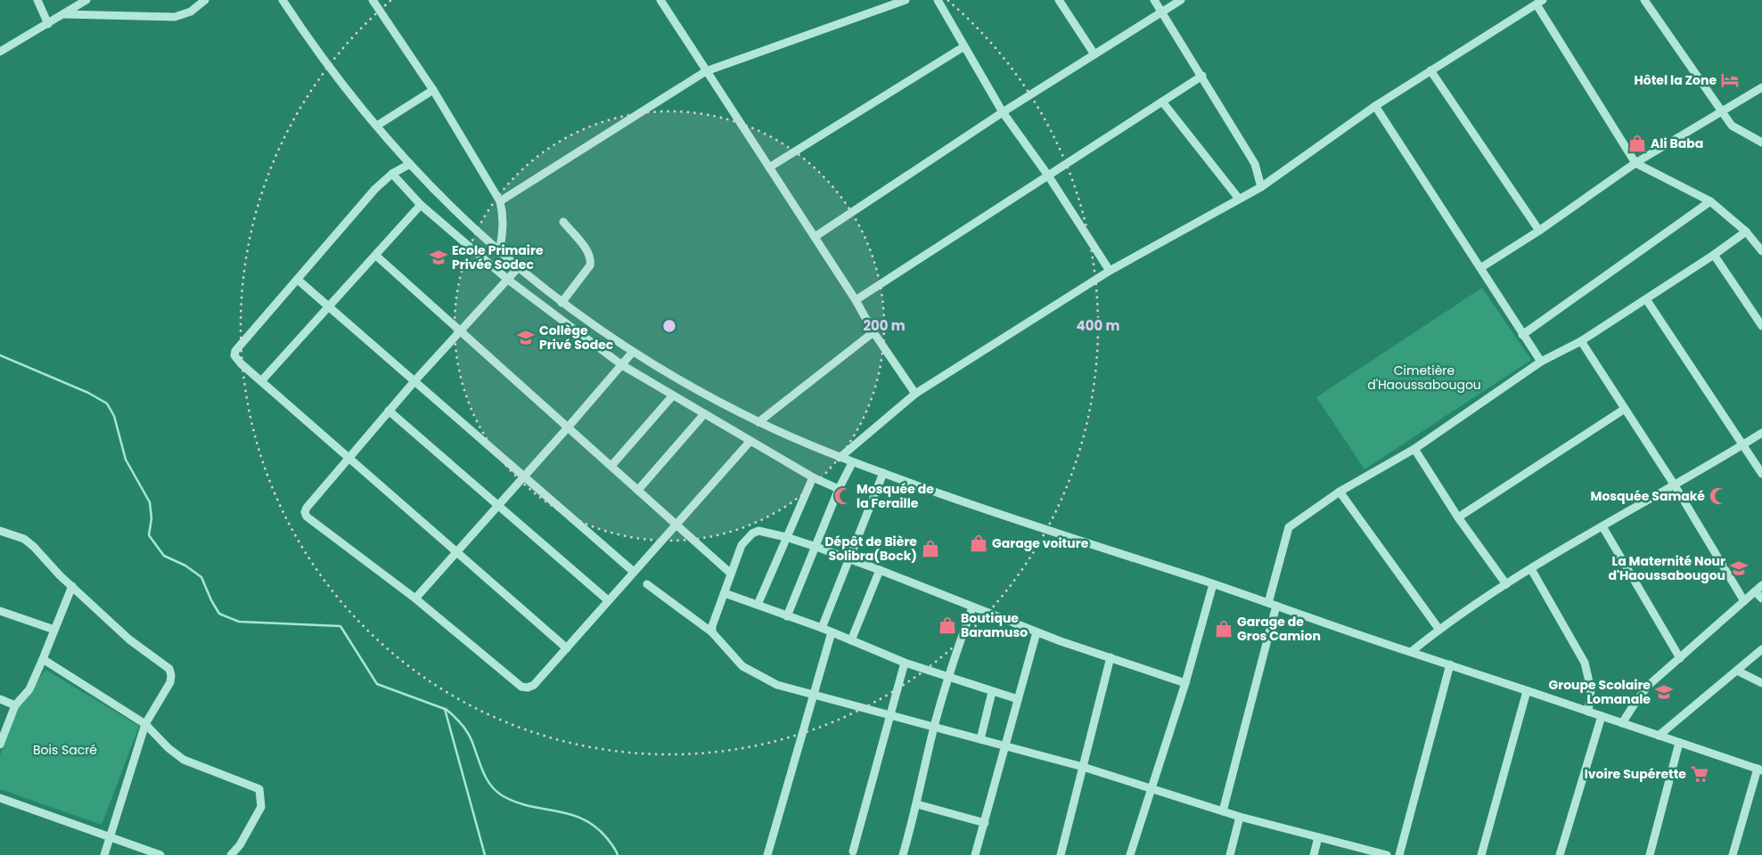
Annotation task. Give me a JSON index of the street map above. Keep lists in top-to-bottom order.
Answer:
{
  "parks": ["Cimetière d'Haoussabougou", "Bois Sacré"],
  "places": {
    "hotel": ["Hôtel la Zone"],
    "shop": [
      "Ali Baba",
      "Garage voiture",
      "Dépôt de Bière Solibra(Bock)",
      "Boutique Baramuso",
      "Garage de Gros Camion"
    ],
    "school or university": [
      "Ecole Primaire Privée Sodec",
      "Collège Privé Sodec",
      "La Maternité Nour d'Haoussabougou",
      "Groupe Scolaire Lomanale"
    ],
    "mosque": ["Mosquée de la Feraille", "Mosquée Samaké"],
    "supermarket": ["Ivoire Supérette"]
  },
  "rings": ["200 m", "400 m"]
}
